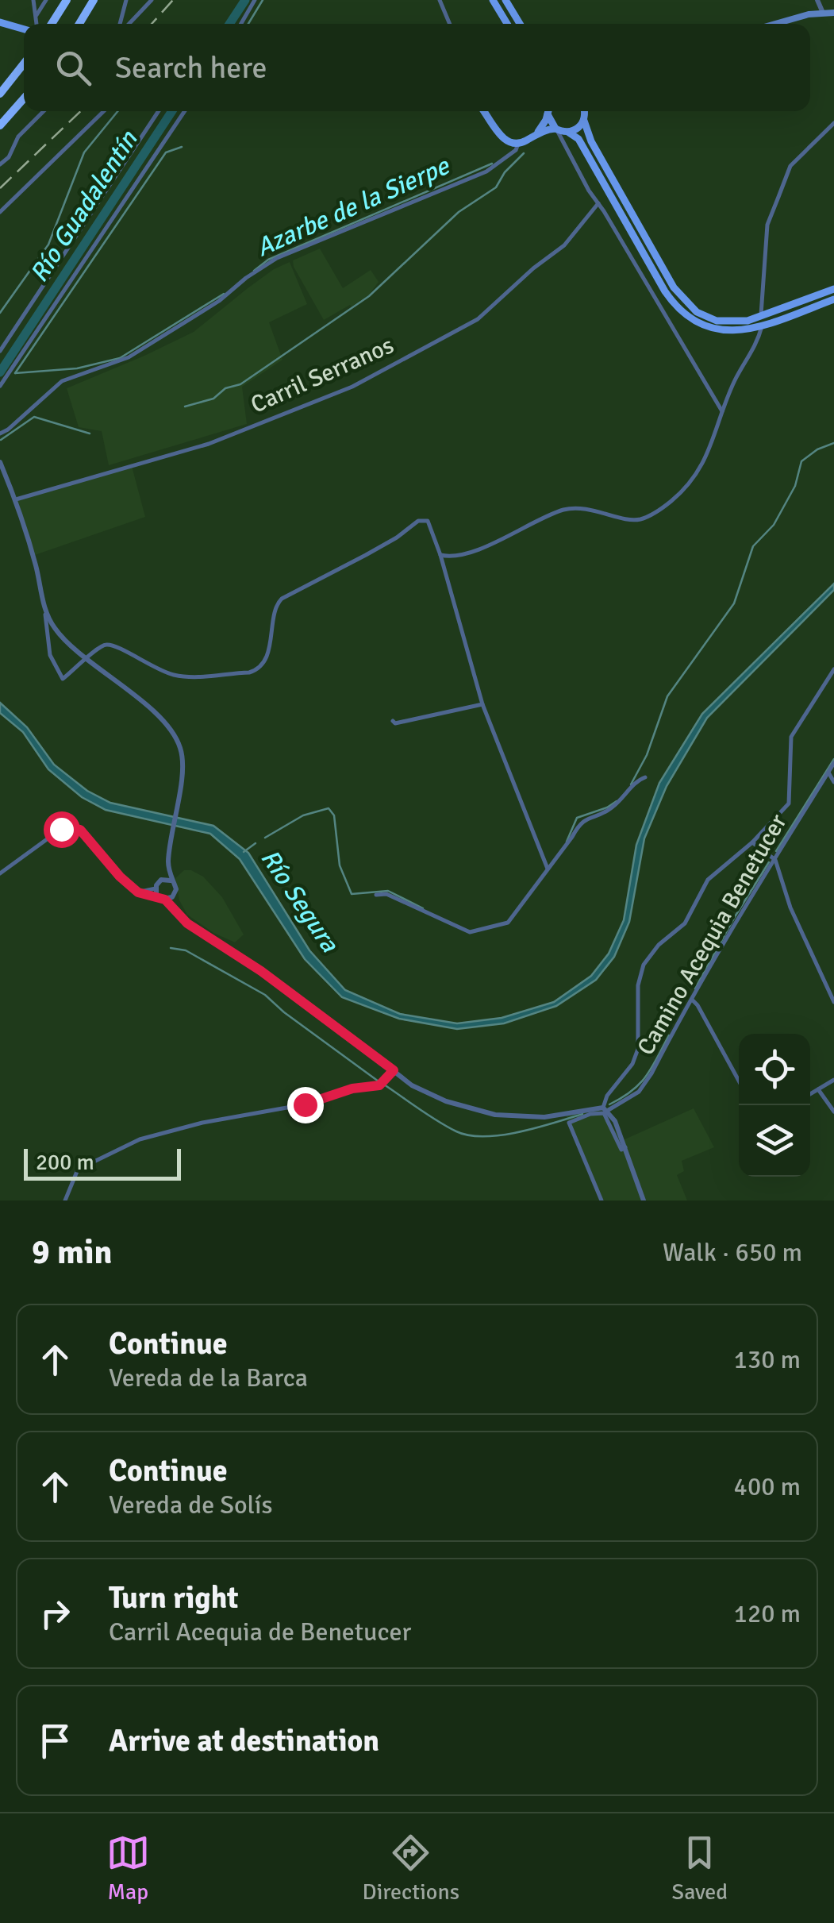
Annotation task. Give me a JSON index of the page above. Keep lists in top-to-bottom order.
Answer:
{
  "streets": {
    "street": ["Carril Serranos", "Camino Acequia Benetucer"]
  },
  "water": ["Río Guadalentín", "Azarbe de la Sierpe", "Río Segura"],
  "scale_bar": "200 m",
  "page": {
    "search": "Search here",
    "scale": "200 m",
    "heading": ["9 min", "Walk · 650 m"],
    "list": [
      ["Continue", "Vereda de la Barca", "130 m"],
      ["Continue", "Vereda de Solís", "400 m"],
      ["Turn right", "Carril Acequia de Benetucer", "120 m"],
      "Arrive at destination"
    ],
    "nav": ["Map", "Directions", "Saved"]
  }
}
